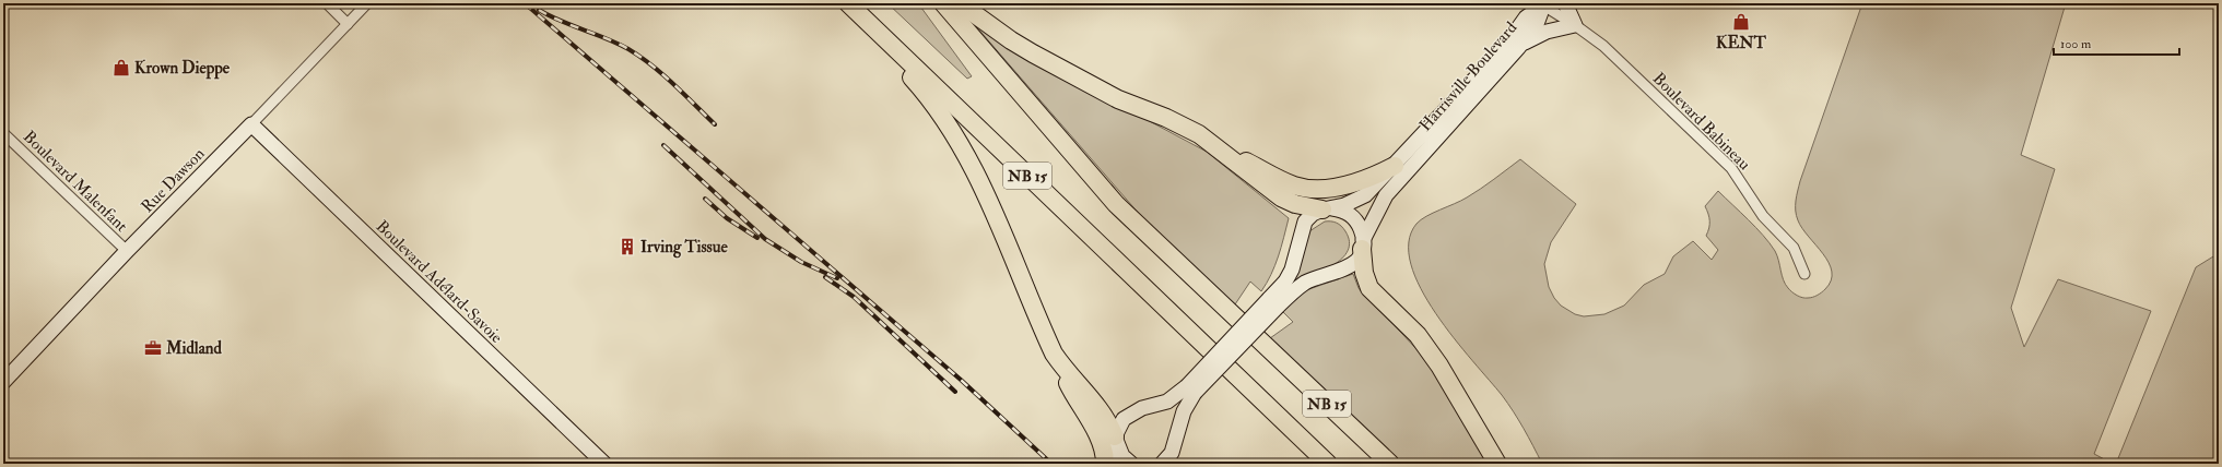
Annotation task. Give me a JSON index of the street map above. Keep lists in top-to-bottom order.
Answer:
{
  "streets": {
    "highway": ["NB 15"],
    "main road": ["Harrisville Boulevard", "Rue Dawson", "Boulevard Adélard-Savoie"],
    "street": ["Boulevard Babineau", "Boulevard Malenfant"]
  },
  "crossings": [
    ["Harrisville Boulevard", "Boulevard Babineau"],
    ["Rue Dawson", "Boulevard Malenfant"],
    ["Rue Dawson", "Boulevard Adélard-Savoie"]
  ],
  "places": {
    "shop": ["KENT", "Krown Dieppe"],
    "building": ["Irving Tissue"],
    "office": ["Midland"]
  },
  "scale_bar": "100 m"
}
